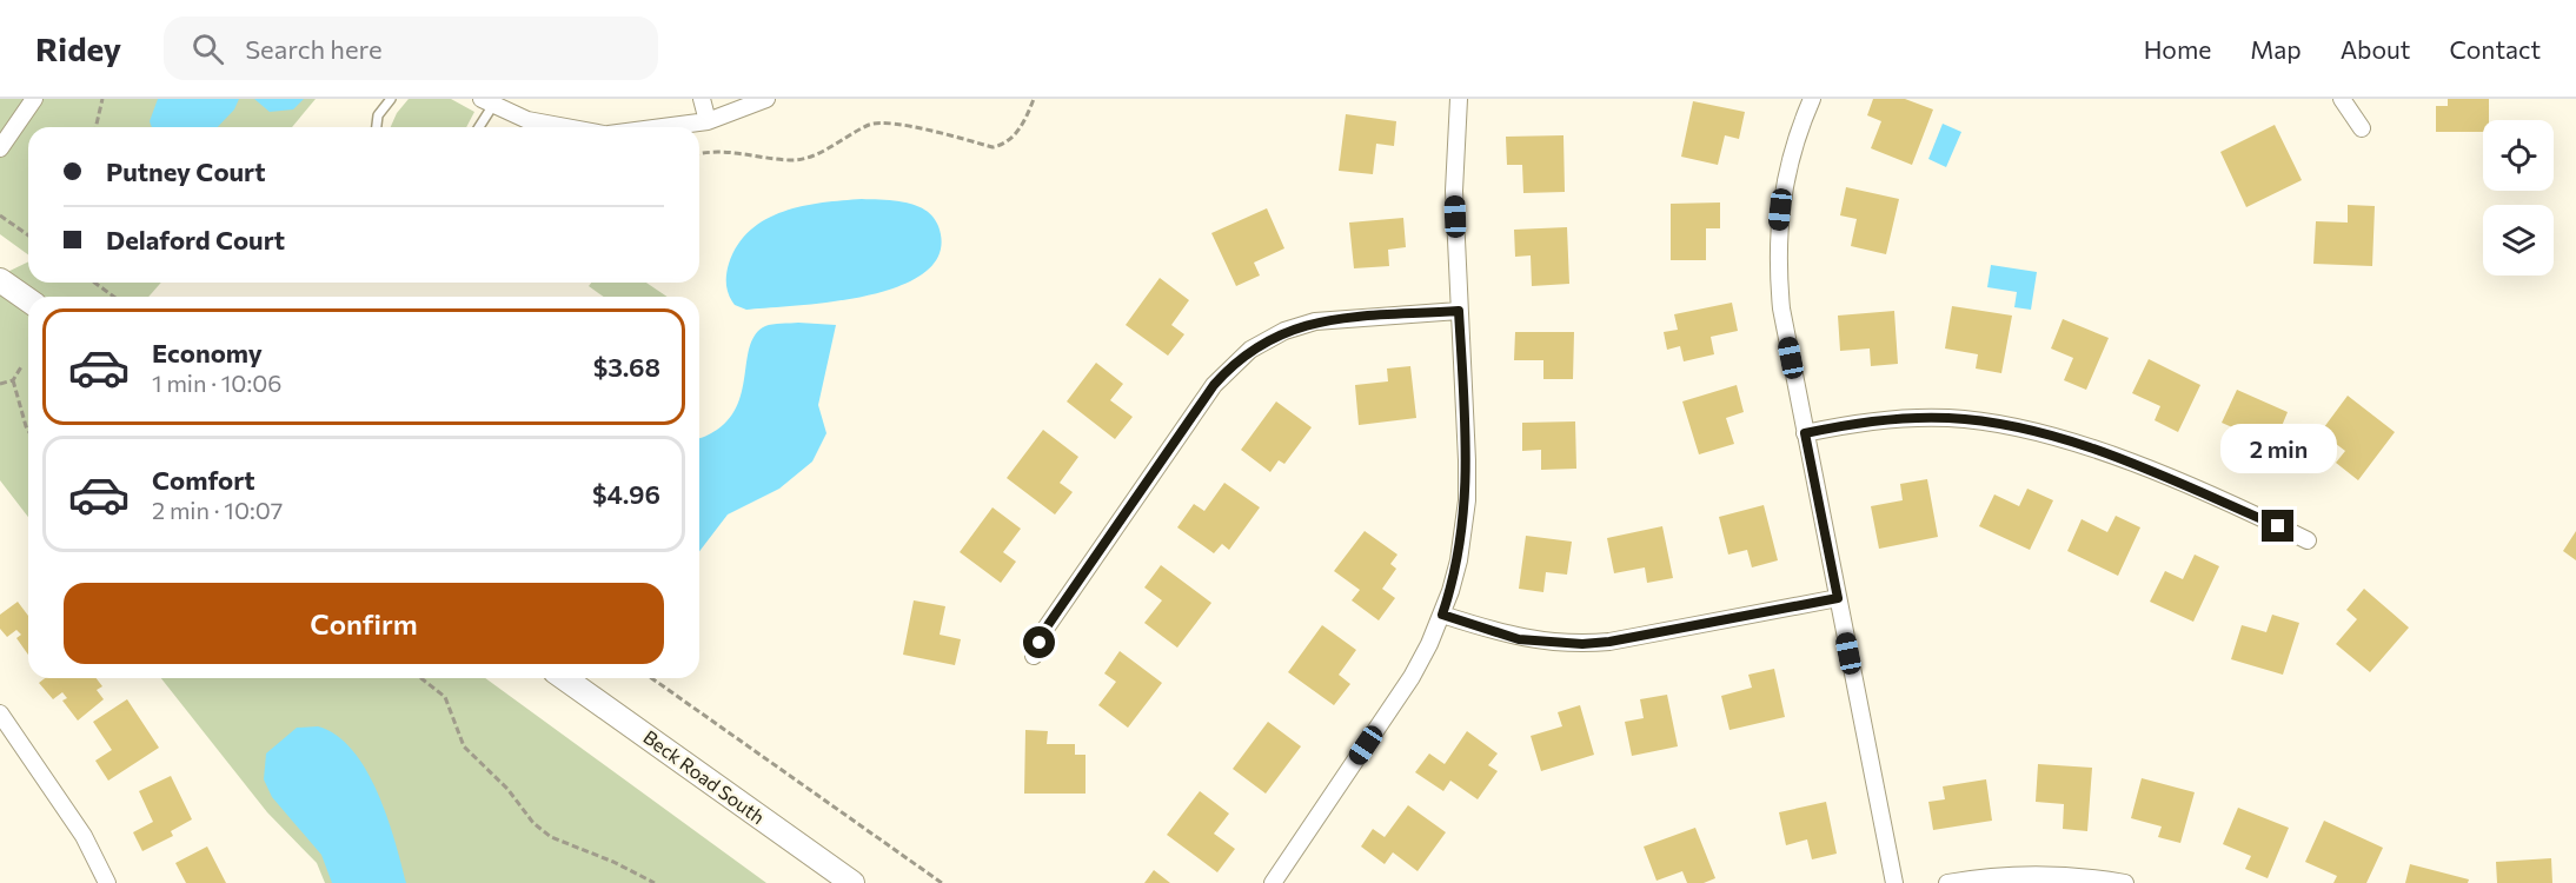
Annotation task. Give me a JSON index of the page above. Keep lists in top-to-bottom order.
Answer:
{
  "streets": {
    "main road": ["Beck Road South"]
  },
  "page": {
    "header": "Ridey",
    "search": "Search here",
    "nav": [
      "Home",
      "Map",
      "About",
      "Contact"
    ],
    "banner": ["Putney Court", "Delaford Court"],
    "list": [
      {
        "name": "Economy",
        "note": "1 min · 10:06",
        "value": "$3.68"
      },
      {
        "name": "Comfort",
        "note": "2 min · 10:07",
        "value": "$4.96"
      }
    ],
    "bubble": "2 min",
    "buttons": "Confirm"
  }
}
